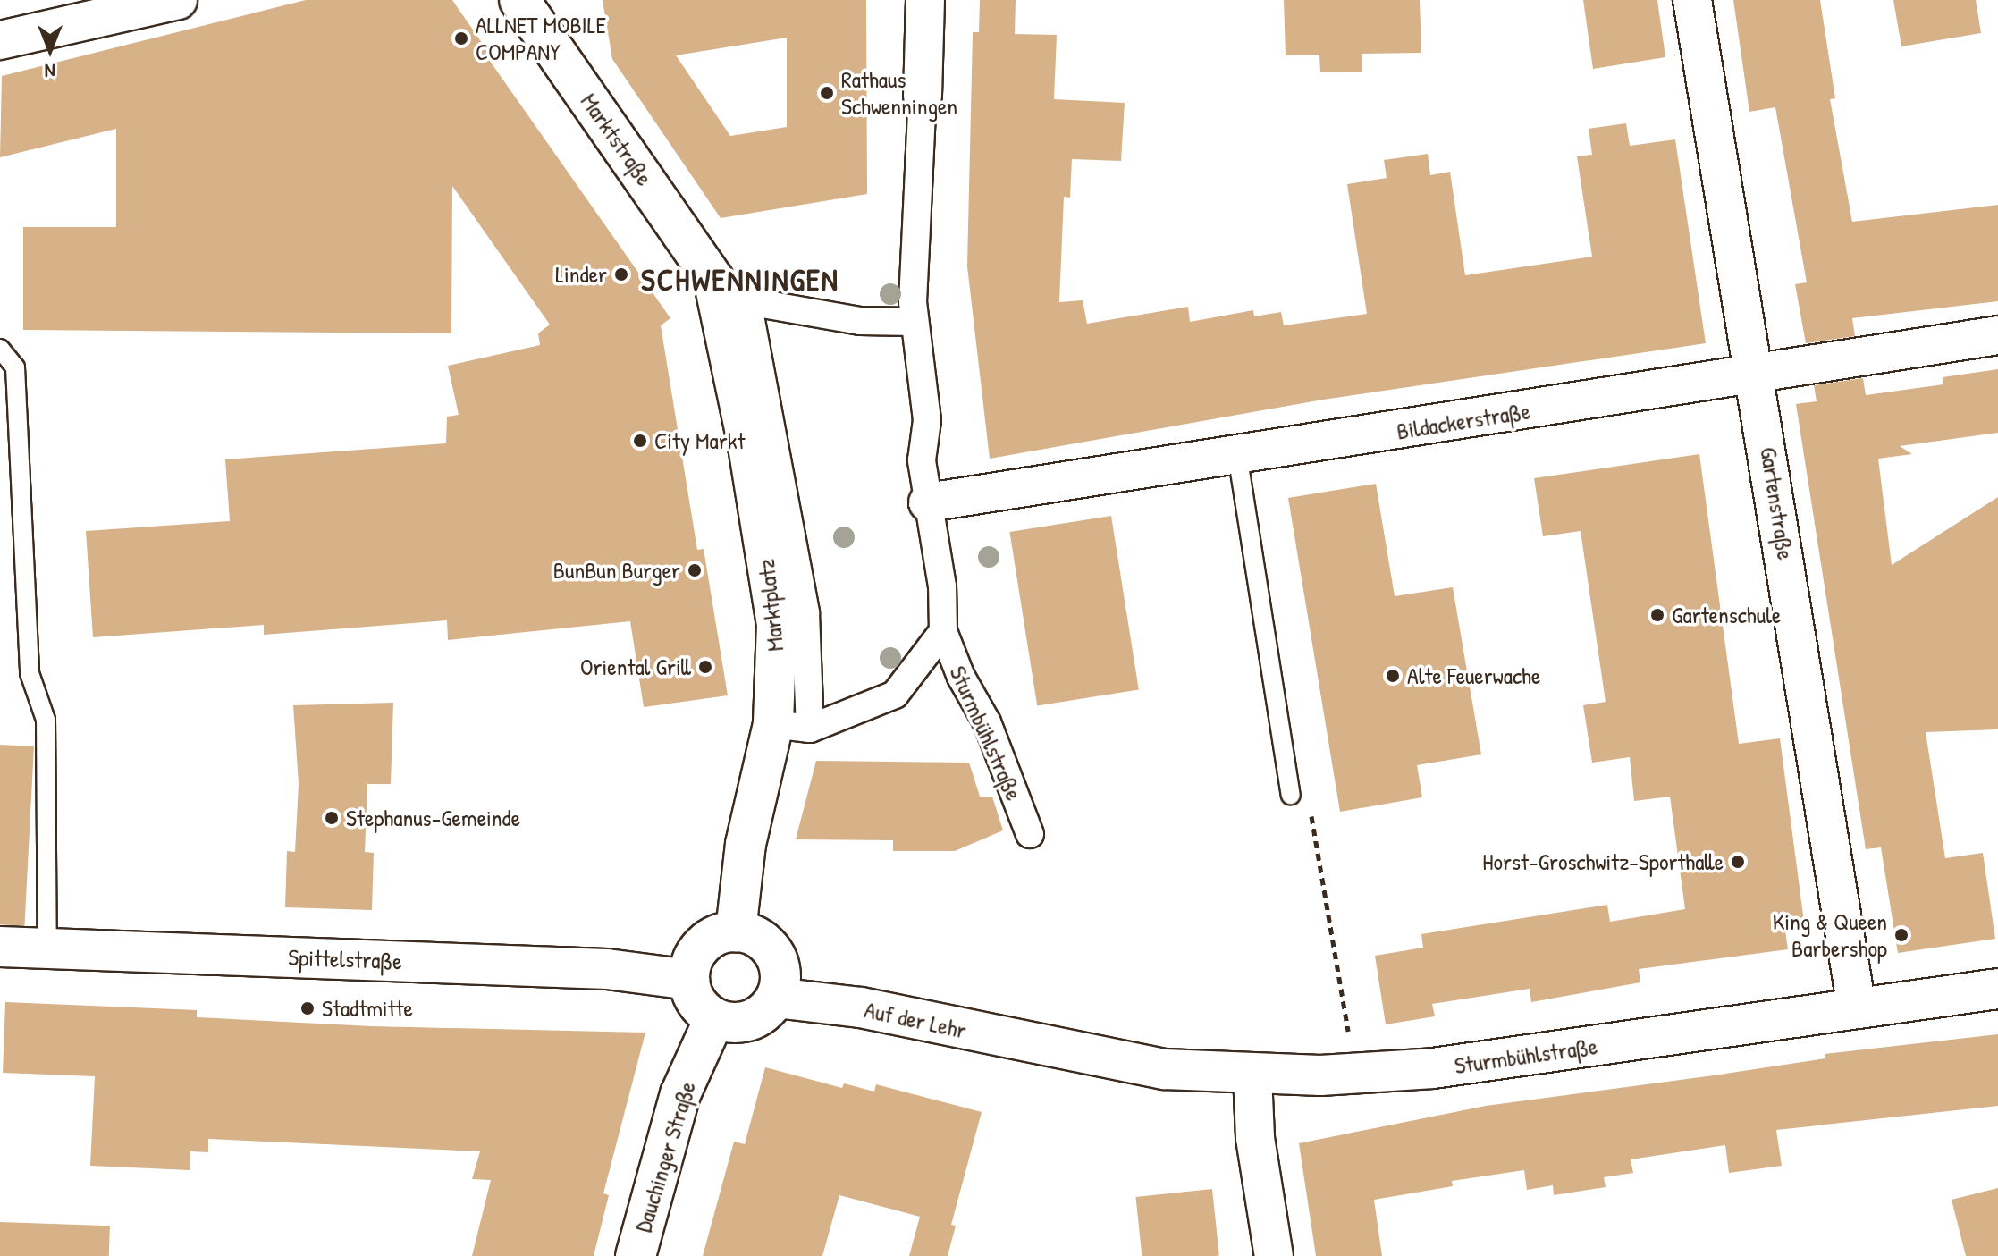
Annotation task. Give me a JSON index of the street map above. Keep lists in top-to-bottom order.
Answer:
{
  "streets": {
    "main road": [
      "Marktstraße",
      "Marktplatz",
      "Sturmbühlstraße",
      "Spittelstraße",
      "Auf der Lehr",
      "Dauchinger Straße"
    ],
    "street": ["Bildackerstraße", "Gartenstraße"]
  },
  "crossings": [
    ["Marktstraße", "Marktplatz"],
    ["Bildackerstraße", "Gartenstraße"],
    ["Gartenstraße", "Sturmbühlstraße"],
    ["Marktplatz", "Spittelstraße"],
    ["Marktplatz", "Auf der Lehr"],
    ["Marktplatz", "Dauchinger Straße"],
    ["Sturmbühlstraße", "Auf der Lehr"],
    ["Spittelstraße", "Auf der Lehr"],
    ["Spittelstraße", "Dauchinger Straße"],
    ["Auf der Lehr", "Dauchinger Straße"]
  ],
  "districts": ["SCHWENNINGEN"],
  "places": [
    "ALLNET MOBILE COMPANY",
    "Rathaus Schwenningen",
    "Linder",
    "City Markt",
    "BunBun Burger",
    "Gartenschule",
    "Oriental Grill",
    "Alte Feuerwache",
    "Stephanus-Gemeinde",
    "Horst-Groschwitz-Sporthalle",
    "King & Queen Barbershop",
    "Stadtmitte"
  ],
  "north": "bottom"
}
